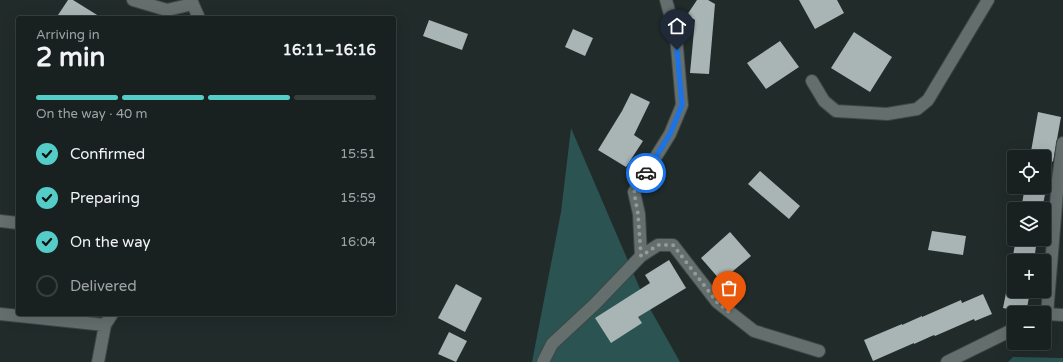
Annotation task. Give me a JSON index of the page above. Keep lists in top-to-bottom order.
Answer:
{
  "page": {
    "heading": ["2 min", "Arriving in", "16:11–16:16"],
    "bar": "On the way · 40 m",
    "list": [
      ["Confirmed", "15:51"],
      ["Preparing", "15:59"],
      ["On the way", "16:04"],
      "Delivered"
    ],
    "map_buttons": ["+", "−"]
  }
}
